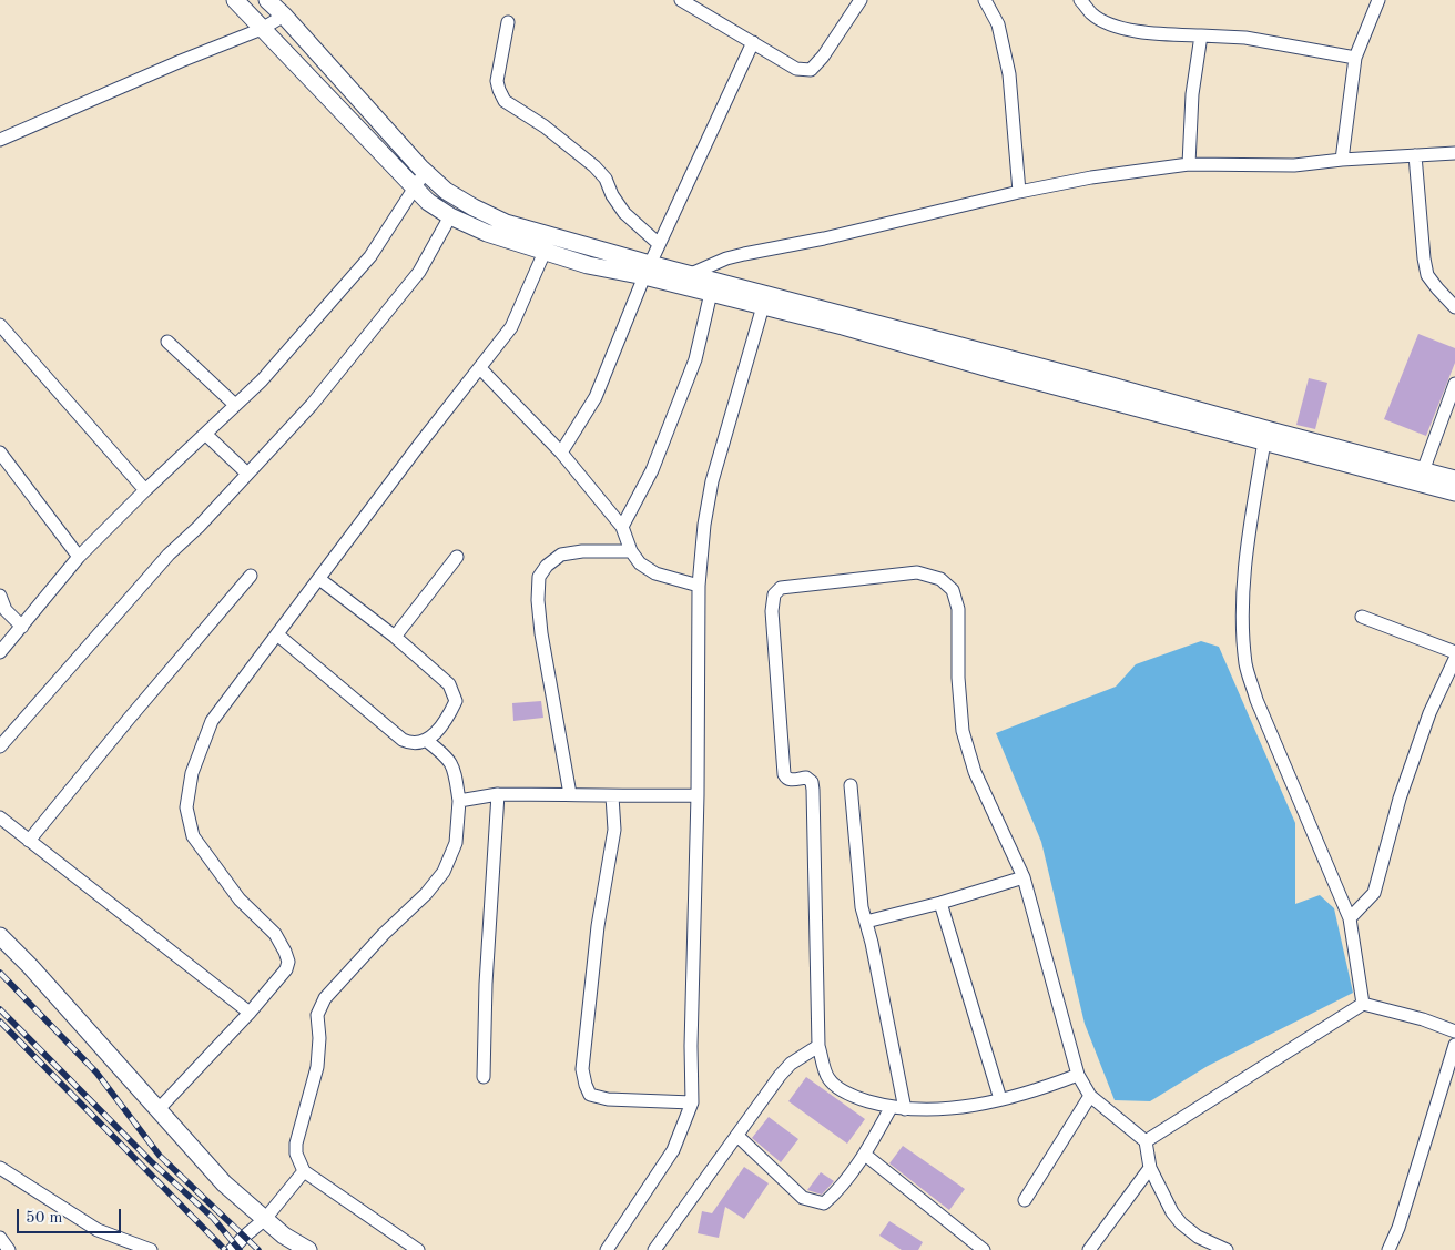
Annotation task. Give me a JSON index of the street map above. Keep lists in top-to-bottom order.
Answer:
{
  "scale_bar": "50 m"
}
